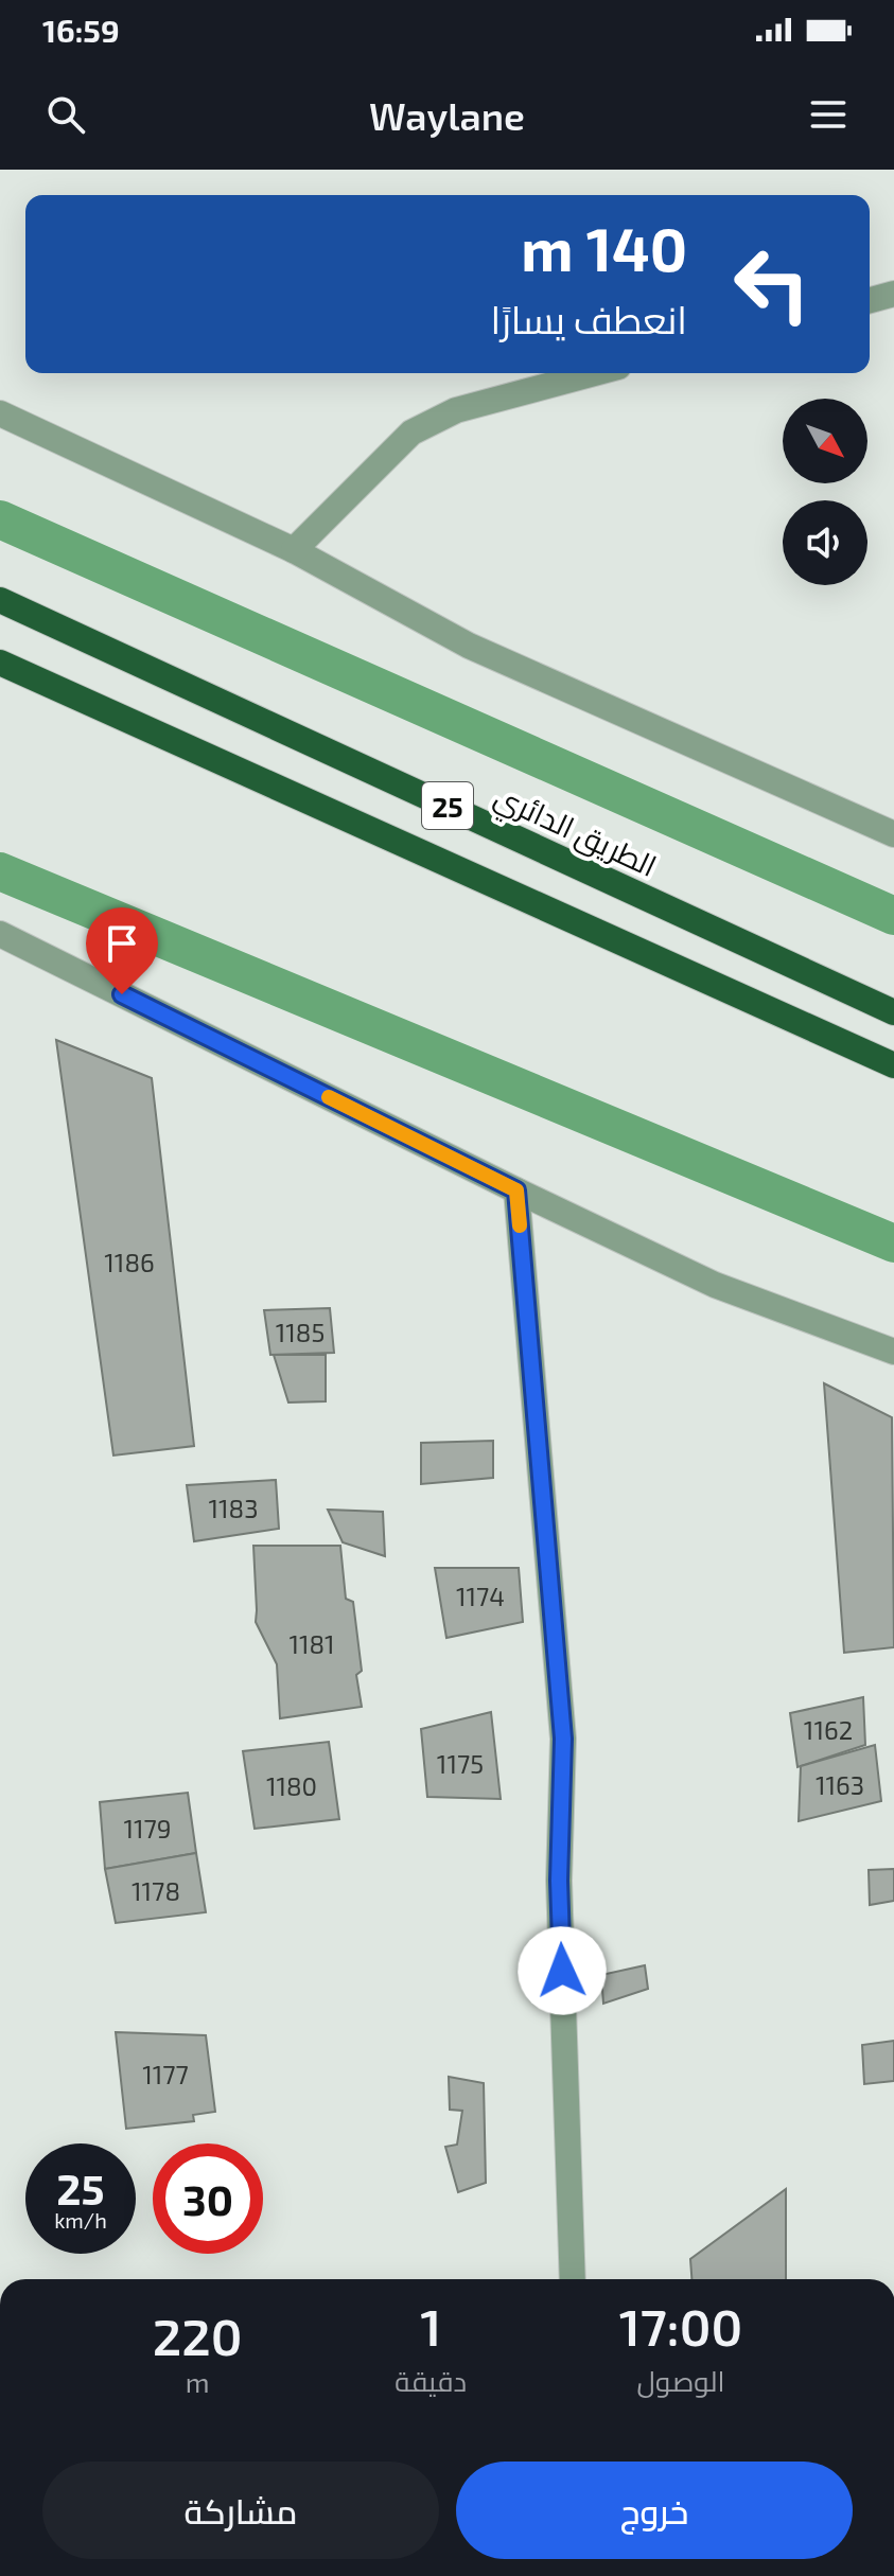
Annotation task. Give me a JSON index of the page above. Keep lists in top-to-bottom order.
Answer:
{
  "streets": {
    "highway": ["25", "الطريق الدائري"]
  },
  "house_numbers": [
    "1186",
    "1185",
    "1183",
    "1174",
    "1181",
    "1162",
    "1175",
    "1163",
    "1180",
    "1179",
    "1178",
    "1177"
  ],
  "north": "bottom right",
  "page": {
    "status": "16:59",
    "header": "Waylane",
    "turn": ["140 m", "انعطف يسارًا"],
    "speed": "25 km/h",
    "limit": "30",
    "eta": [
      "17:00",
      "الوصول",
      "1",
      "دقيقة",
      "220",
      "m"
    ],
    "buttons": ["خروج", "مشاركة"]
  }
}
